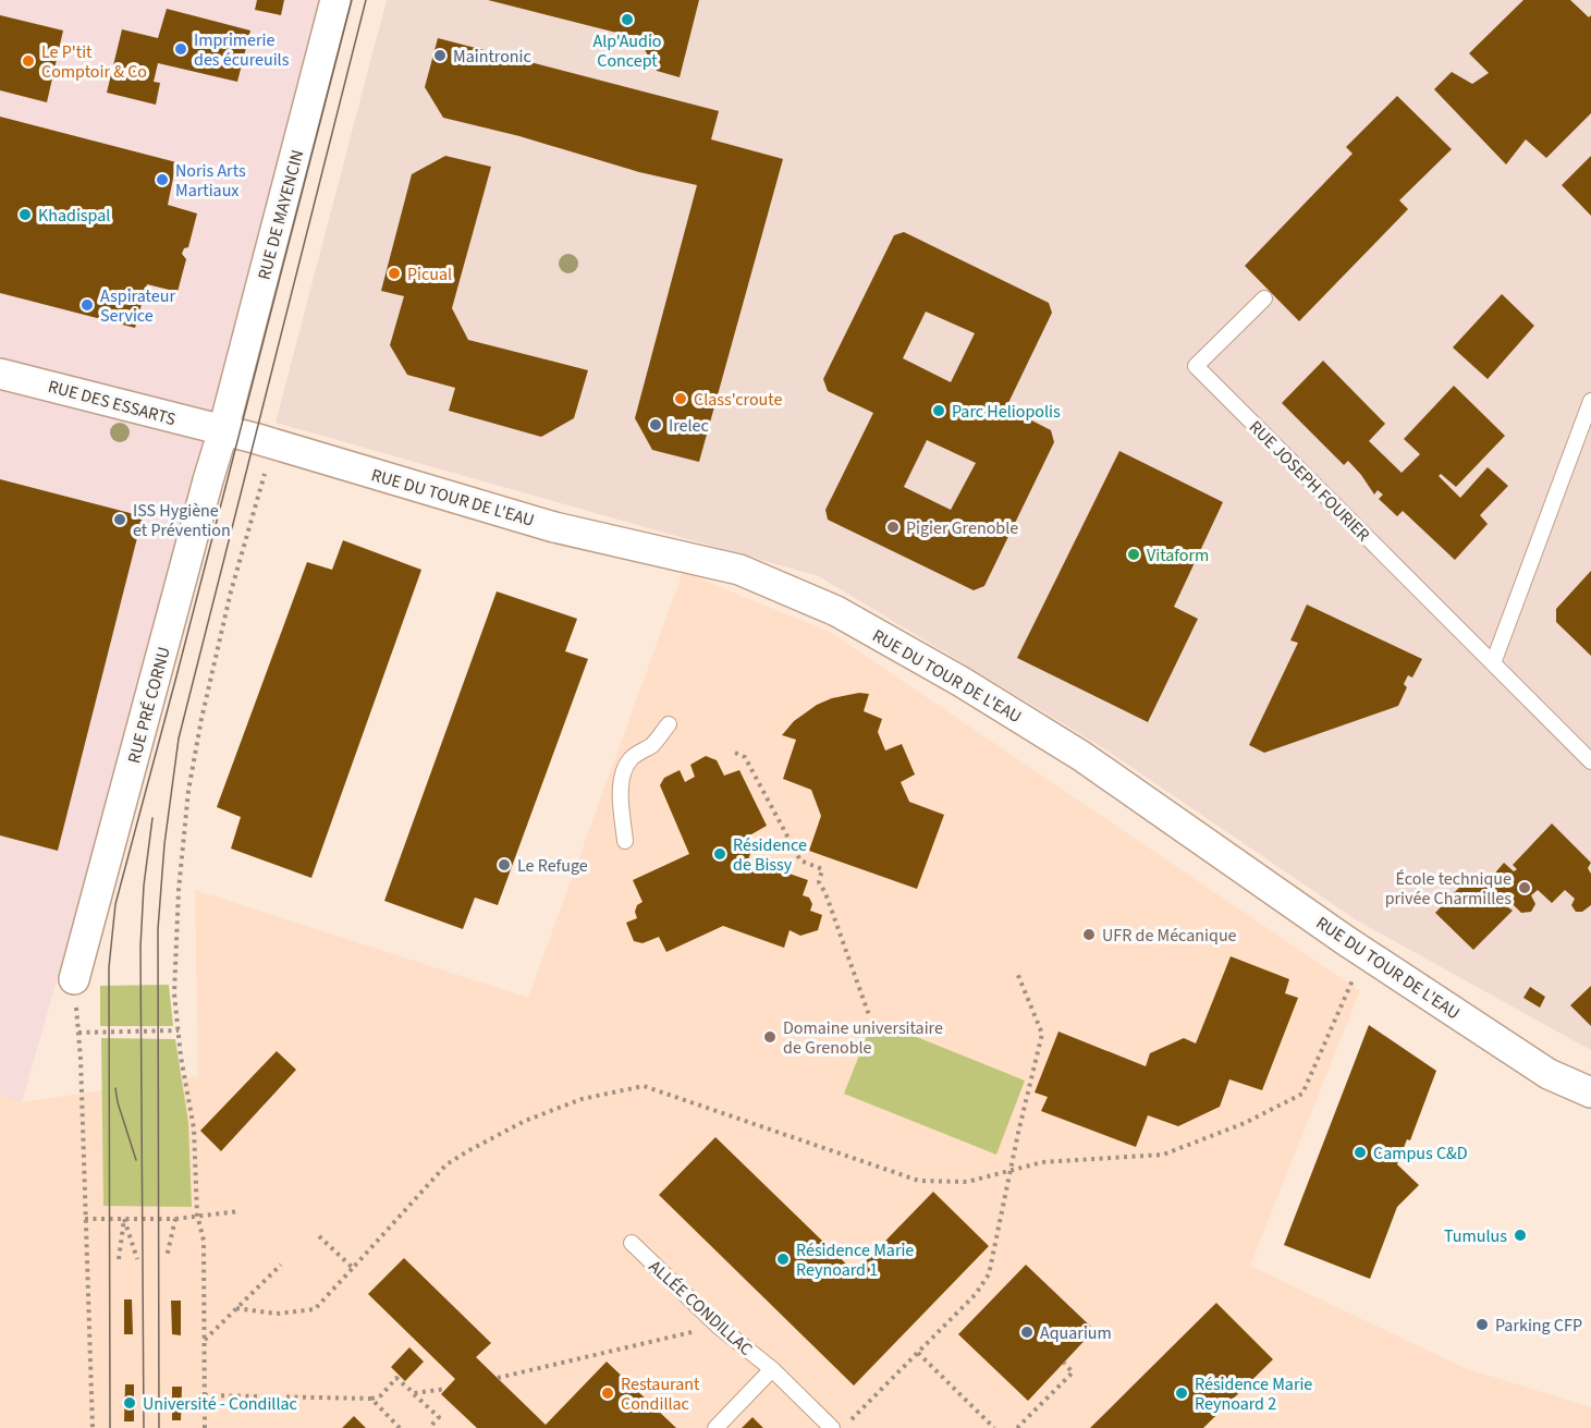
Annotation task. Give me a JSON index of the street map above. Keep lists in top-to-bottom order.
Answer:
{
  "streets": {
    "street": [
      "RUE DE MAYENCIN",
      "RUE DES ESSARTS",
      "RUE DU TOUR DE L'EAU",
      "RUE PRÉ CORNU"
    ],
    "lane": ["RUE JOSEPH FOURIER", "ALLÉE CONDILLAC"]
  },
  "crossings": [
    ["RUE DE MAYENCIN", "RUE DES ESSARTS"],
    ["RUE DE MAYENCIN", "RUE DU TOUR DE L'EAU"],
    ["RUE DE MAYENCIN", "RUE PRÉ CORNU"],
    ["RUE DES ESSARTS", "RUE DU TOUR DE L'EAU"],
    ["RUE DES ESSARTS", "RUE PRÉ CORNU"],
    ["RUE DU TOUR DE L'EAU", "RUE PRÉ CORNU"]
  ],
  "places": [
    "Alp'Audio Concept",
    "Imprimerie des écureuils",
    "Maintronic",
    "Le P'tit Comptoir & Co",
    "Noris Arts Martiaux",
    "Khadispal",
    "Picual",
    "Aspirateur Service",
    "Class'croute",
    "Parc Heliopolis",
    "Irelec",
    "ISS Hygiène et Prévention",
    "Pigier Grenoble",
    "Vitaform",
    "Résidence de Bissy",
    "Le Refuge",
    "École technique privée Charmilles",
    "UFR de Mécanique",
    "Domaine universitaire de Grenoble",
    "Campus C&D",
    "Tumulus",
    "Résidence Marie Reynoard 1",
    "Parking CFP",
    "Aquarium",
    "Restaurant Condillac",
    "Résidence Marie Reynoard 2",
    "Université - Condillac"
  ]
}
